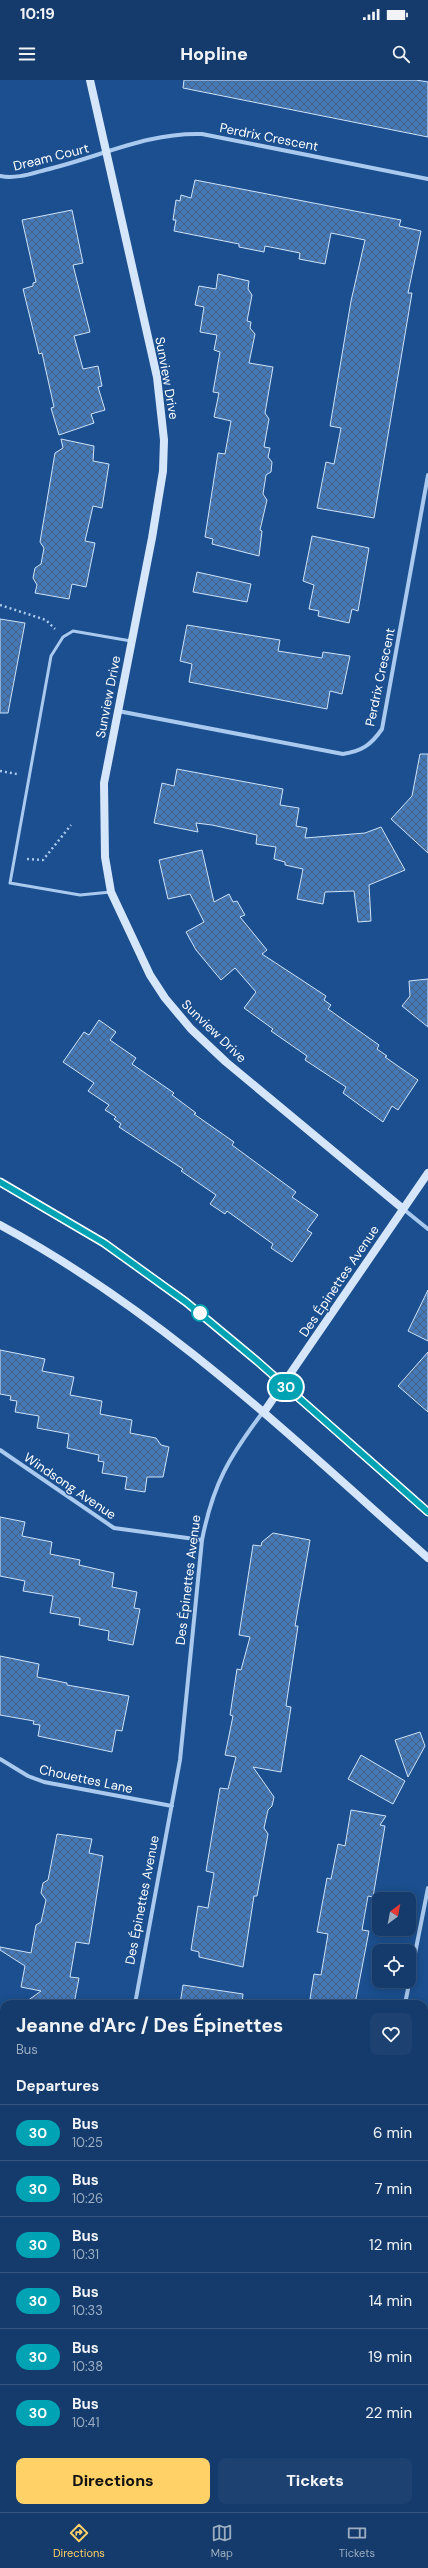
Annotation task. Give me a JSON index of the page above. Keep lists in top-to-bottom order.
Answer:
{
  "streets": {
    "street": [
      "Perdrix Crescent",
      "Dream Court",
      "Sunview Drive",
      "Des Épinettes Avenue",
      "Windsong Avenue",
      "Chouettes Lane"
    ]
  },
  "crossings": [
    ["Perdrix Crescent", "Dream Court"],
    ["Perdrix Crescent", "Sunview Drive"],
    ["Dream Court", "Sunview Drive"],
    ["Sunview Drive", "Des Épinettes Avenue"],
    ["Des Épinettes Avenue", "Windsong Avenue"],
    ["Des Épinettes Avenue", "Chouettes Lane"]
  ],
  "lines": ["bus line 30"],
  "north": "top right",
  "page": {
    "status": "10:19",
    "header": "Hopline",
    "on_map": "30",
    "heading": [
      ["Jeanne d'Arc / Des Épinettes", "Bus"],
      "Departures"
    ],
    "list": [
      {
        "mark": "30",
        "name": "Bus",
        "note": "10:25",
        "value": "6 min"
      },
      {
        "mark": "30",
        "name": "Bus",
        "note": "10:26",
        "value": "7 min"
      },
      {
        "mark": "30",
        "name": "Bus",
        "note": "10:31",
        "value": "12 min"
      },
      {
        "mark": "30",
        "name": "Bus",
        "note": "10:33",
        "value": "14 min"
      },
      {
        "mark": "30",
        "name": "Bus",
        "note": "10:38",
        "value": "19 min"
      },
      {
        "mark": "30",
        "name": "Bus",
        "note": "10:41",
        "value": "22 min"
      }
    ],
    "buttons": ["Directions", "Tickets"],
    "tabs": ["Directions", "Map", "Tickets"]
  }
}
